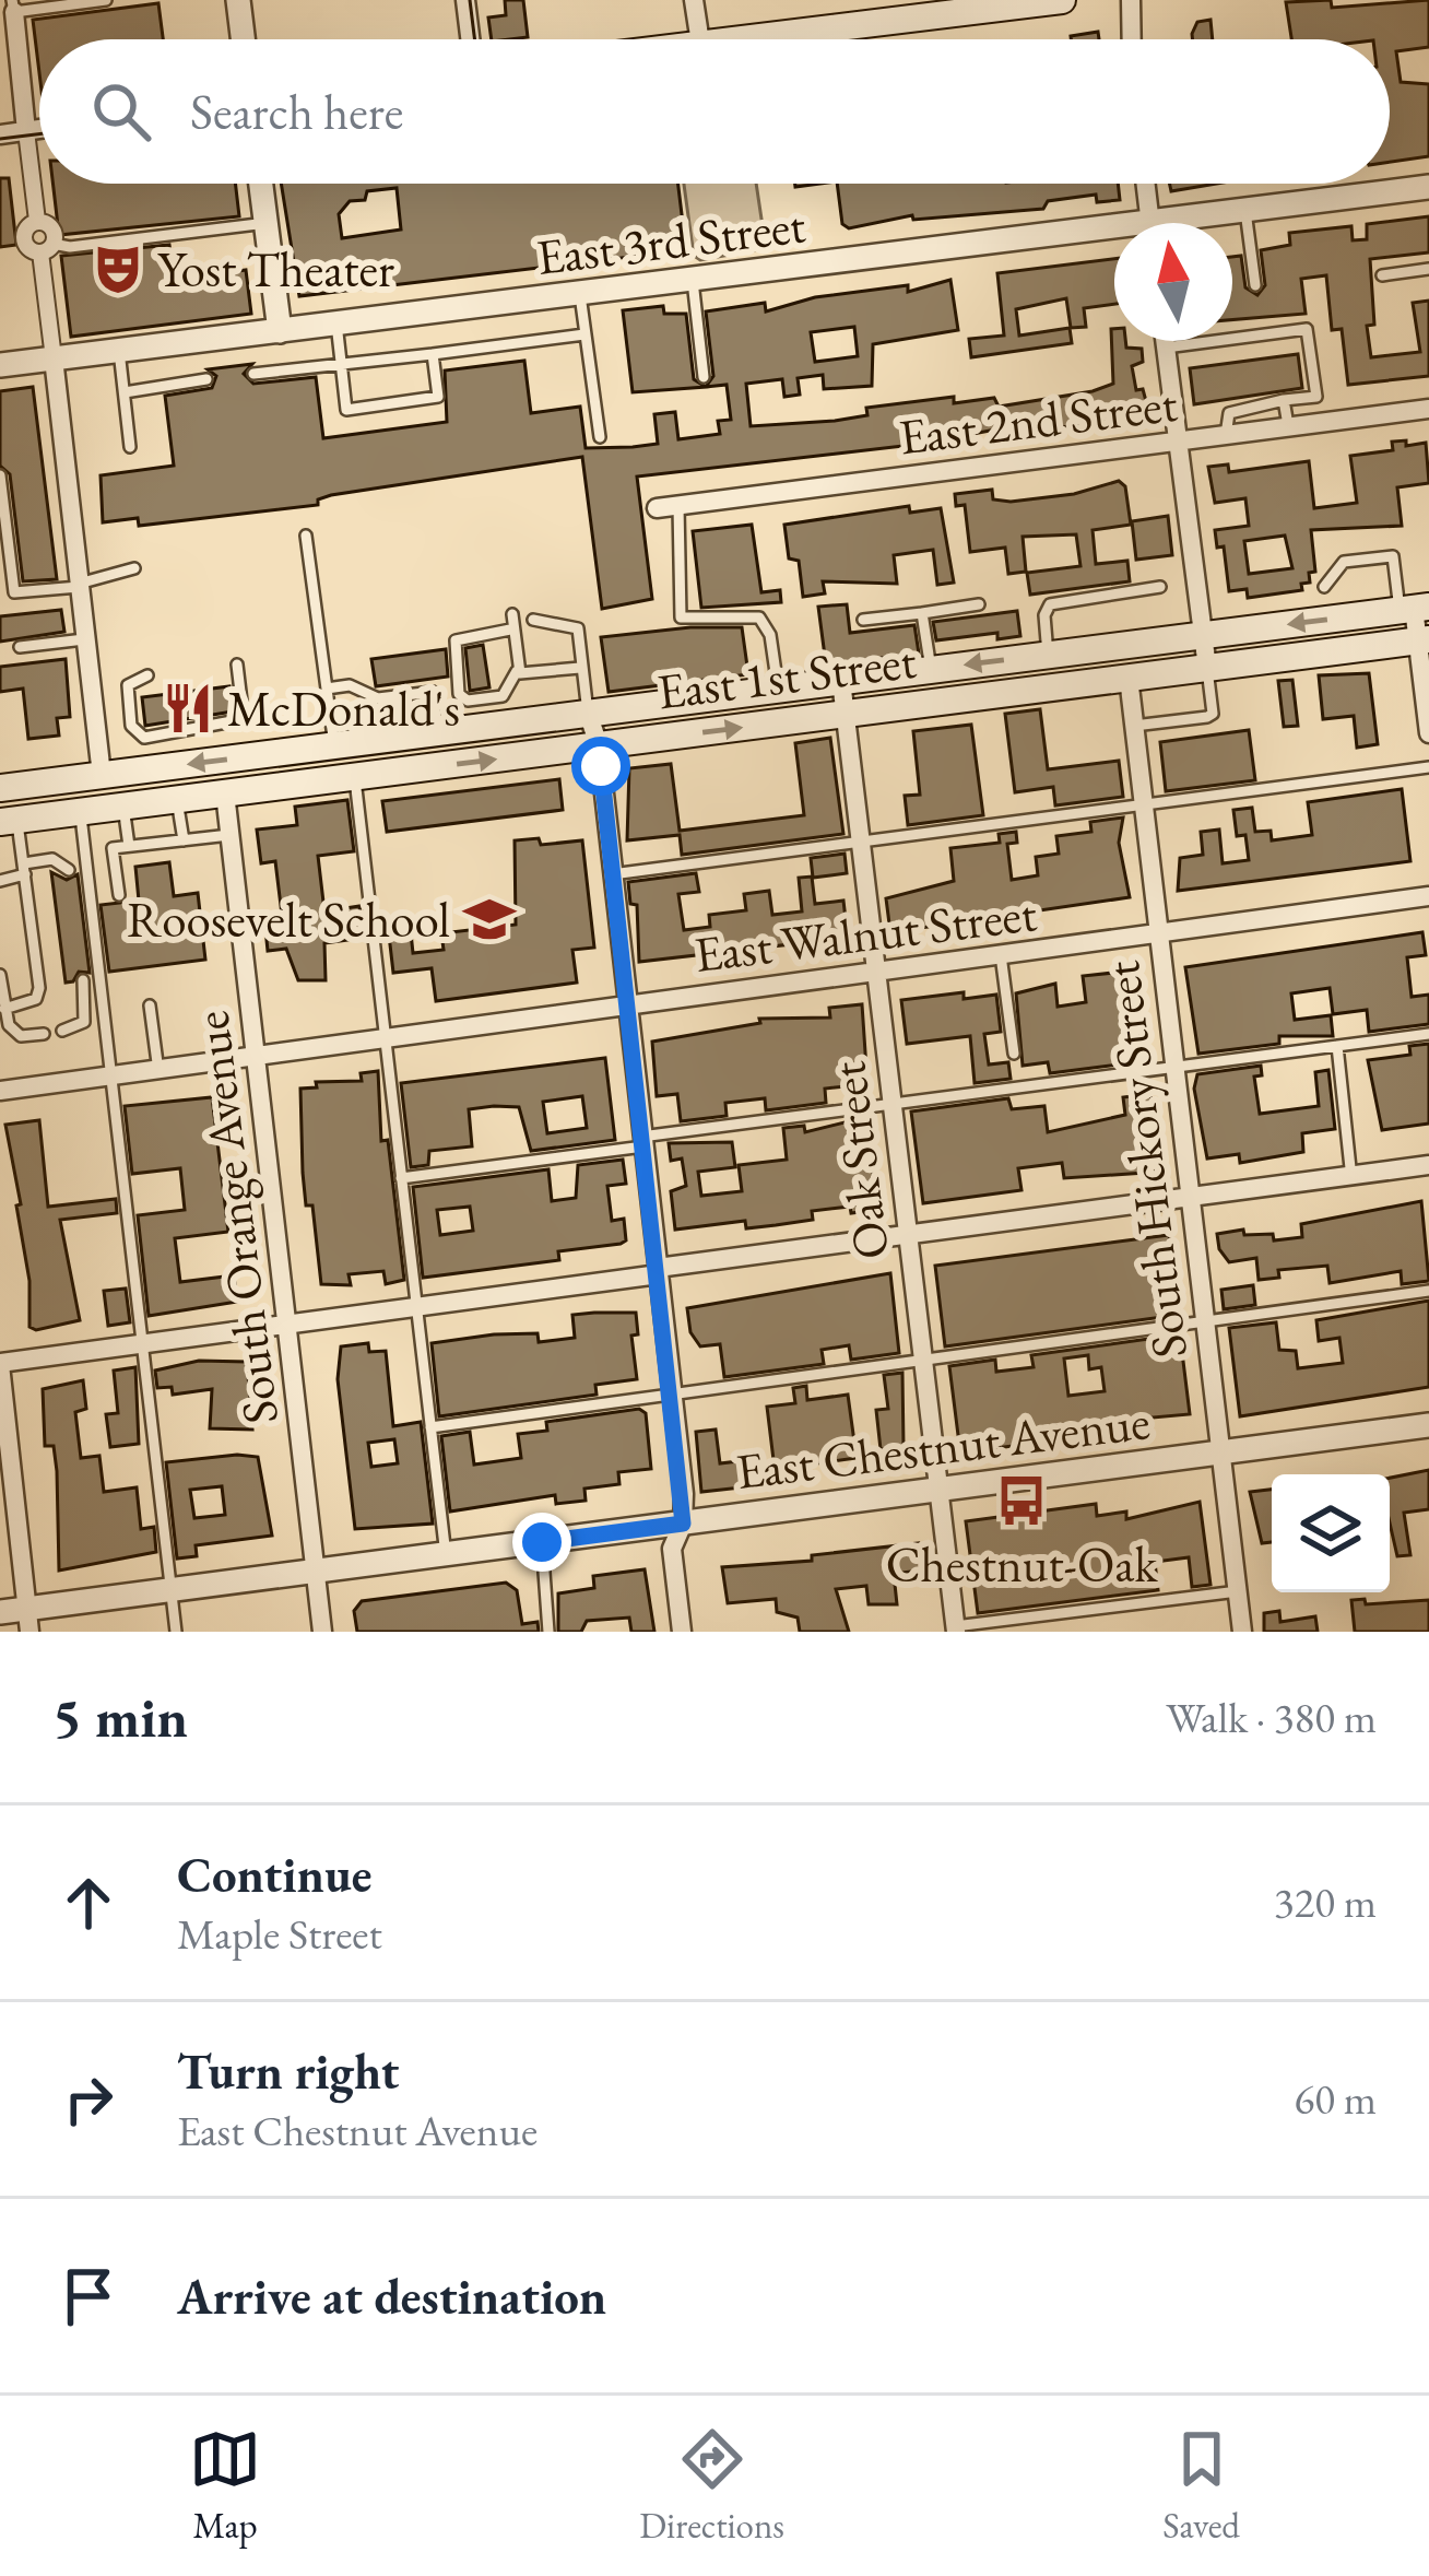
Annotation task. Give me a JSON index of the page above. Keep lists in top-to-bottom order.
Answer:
{
  "streets": {
    "main road": ["East 1st Street"],
    "street": [
      "East 3rd Street",
      "East 2nd Street",
      "East Walnut Street",
      "South Hickory Street",
      "Oak Street",
      "South Orange Avenue",
      "East Chestnut Avenue"
    ]
  },
  "crossings": [
    ["East 1st Street", "South Hickory Street"],
    ["East 1st Street", "Oak Street"],
    ["East 1st Street", "South Orange Avenue"],
    ["East Walnut Street", "South Hickory Street"],
    ["East Walnut Street", "Oak Street"],
    ["East Walnut Street", "South Orange Avenue"],
    ["South Hickory Street", "East Chestnut Avenue"],
    ["Oak Street", "East Chestnut Avenue"],
    ["South Orange Avenue", "East Chestnut Avenue"]
  ],
  "places": {
    "theatre": ["Yost Theater"],
    "restaurant": ["McDonald's"],
    "school or university": ["Roosevelt School"],
    "bus stop": ["Chestnut-Oak"]
  },
  "north": "top",
  "page": {
    "search": "Search here",
    "heading": ["5 min", "Walk · 380 m"],
    "list": [
      ["Continue", "Maple Street", "320 m"],
      ["Turn right", "East Chestnut Avenue", "60 m"],
      "Arrive at destination"
    ],
    "nav": ["Map", "Directions", "Saved"]
  }
}
